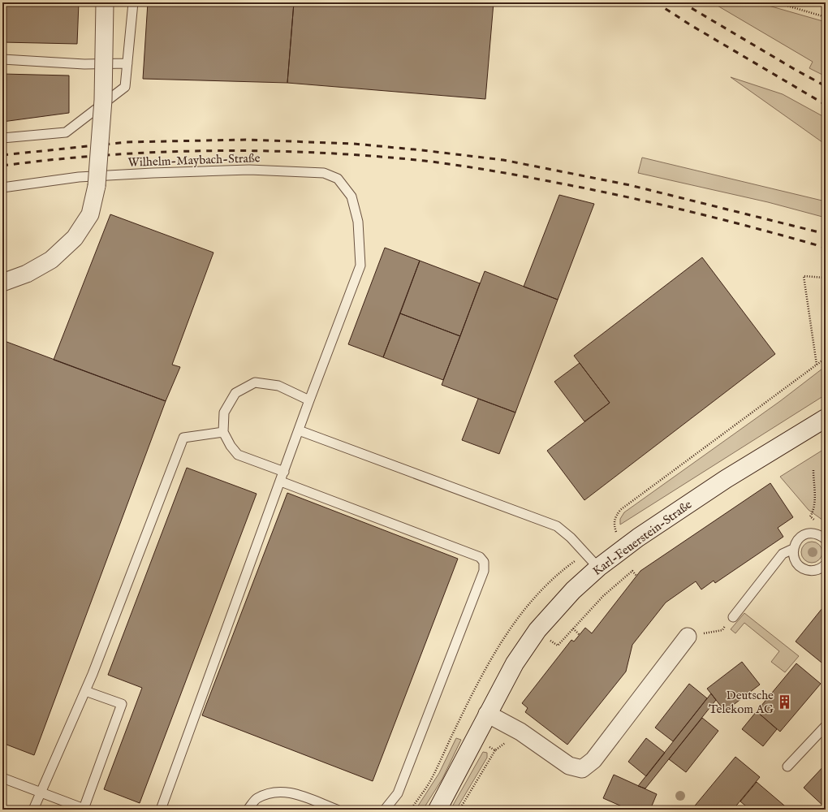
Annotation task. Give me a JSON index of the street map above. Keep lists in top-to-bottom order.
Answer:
{
  "streets": {
    "street": ["Karl-Feuerstein-Straße"],
    "lane": ["Wilhelm-Maybach-Straße"]
  },
  "places": {
    "building": ["Deutsche Telekom AG"]
  }
}
